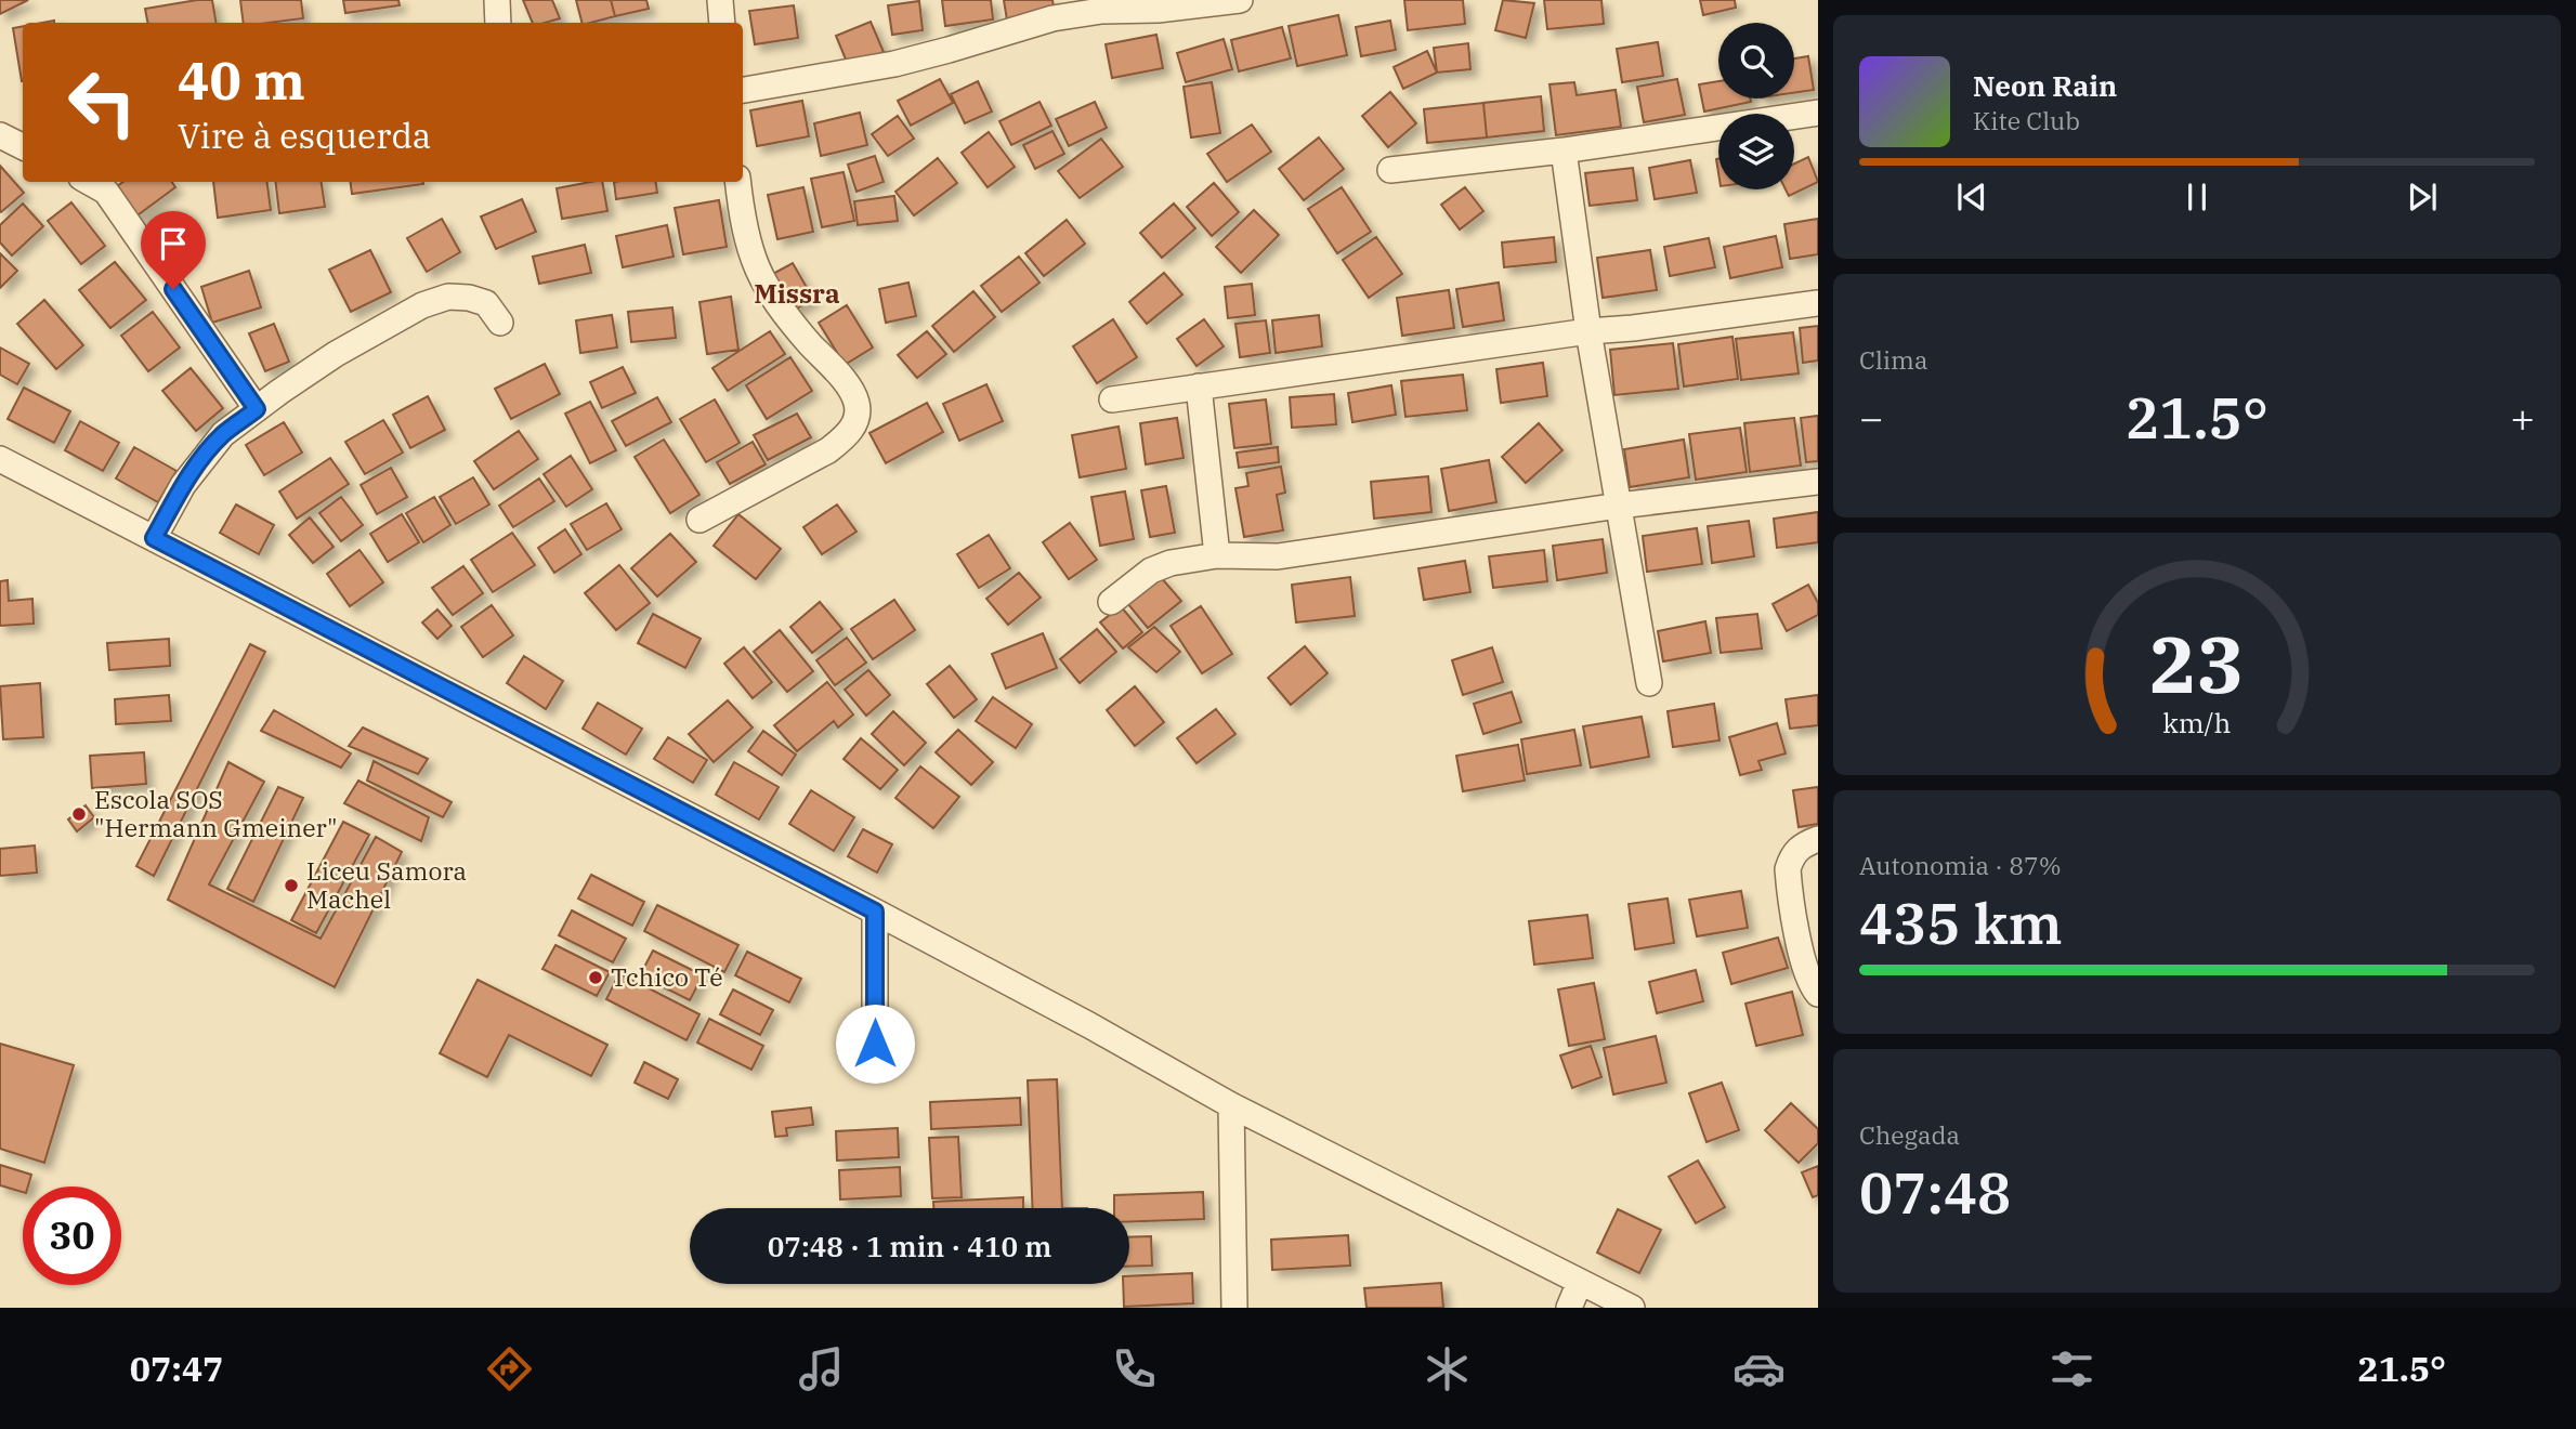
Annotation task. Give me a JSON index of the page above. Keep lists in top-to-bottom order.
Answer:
{
  "districts": ["Missra"],
  "places": ["Escola SOS \"Hermann Gmeiner\"", "Liceu Samora Machel", "Tchico Té"],
  "page": {
    "turn": ["40 m", "Vire à esquerda"],
    "song": ["Neon Rain", "Kite Club"],
    "tile": [
      "Clima",
      ["Autonomia · 87%", "435 km"],
      ["Chegada", "07:48"]
    ],
    "heat": ["−", "21.5°", "+"],
    "limit": "30",
    "trip": "07:48 · 1 min · 410 m",
    "tabs": ["07:47", "21.5°"],
    "gauge": ["23", "km/h"]
  }
}
